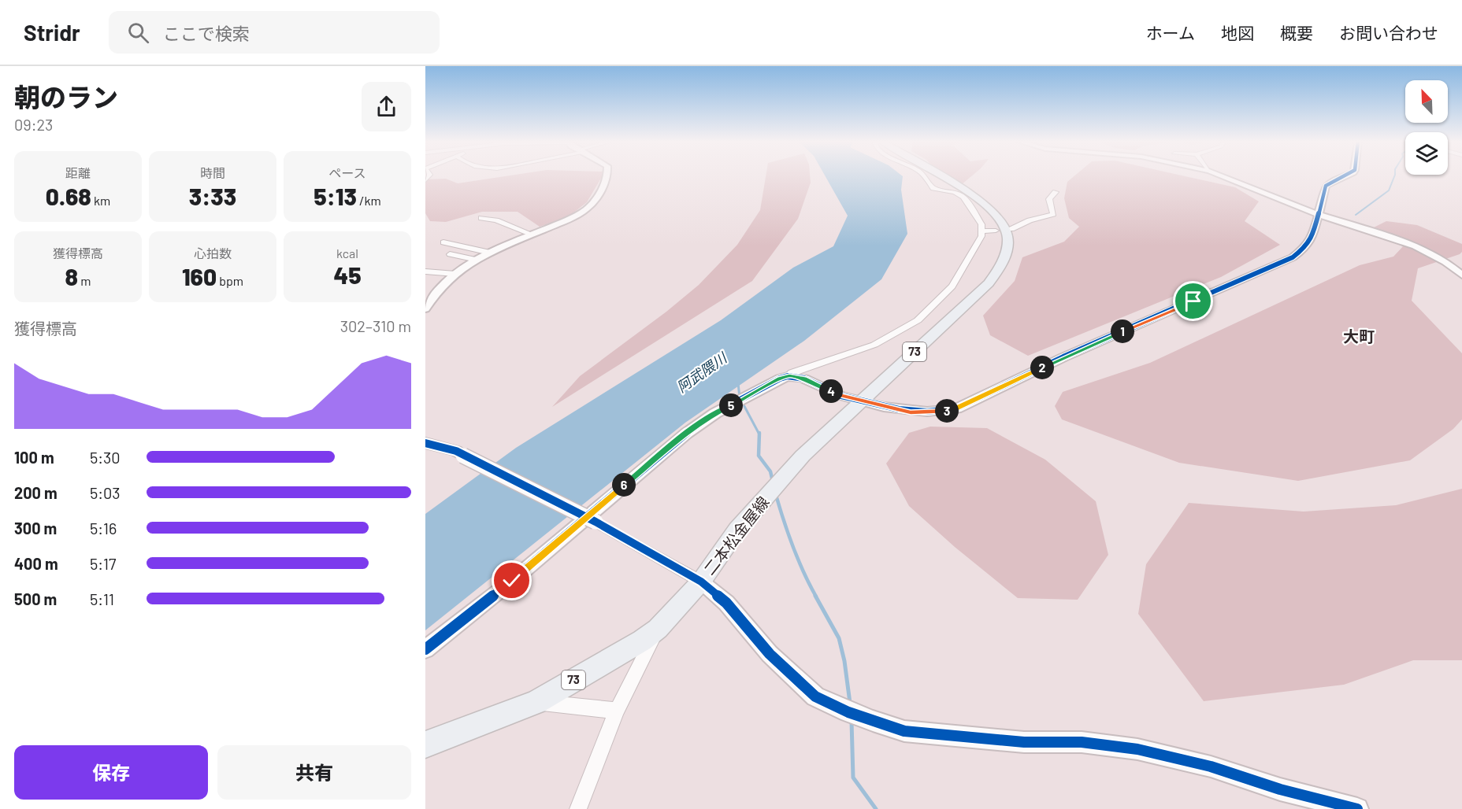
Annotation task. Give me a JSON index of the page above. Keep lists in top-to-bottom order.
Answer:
{
  "streets": {
    "main road": ["73", "二本松金屋線"]
  },
  "districts": ["大町"],
  "water": ["阿武隈川"],
  "north": "top left",
  "page": {
    "header": "Stridr",
    "search": "ここで検索",
    "nav": [
      "ホーム",
      "地図",
      "概要",
      "お問い合わせ"
    ],
    "heading": ["朝のラン", "09:23"],
    "stats": [
      ["距離", "0.68 km"],
      ["時間", "3:33"],
      ["ペース", "5:13 /km"],
      ["獲得標高", "8 m"],
      ["心拍数", "160 bpm"],
      ["kcal", "45"]
    ],
    "chart": ["獲得標高", "302–310 m"],
    "pins": [
      "1",
      "2",
      "4",
      "5",
      "3",
      "6"
    ],
    "list": [
      {
        "name": "100 m",
        "note": "5:30"
      },
      {
        "name": "200 m",
        "note": "5:03"
      },
      {
        "name": "300 m",
        "note": "5:16"
      },
      {
        "name": "400 m",
        "note": "5:17"
      },
      {
        "name": "500 m",
        "note": "5:11"
      }
    ],
    "buttons": ["保存", "共有"]
  }
}
